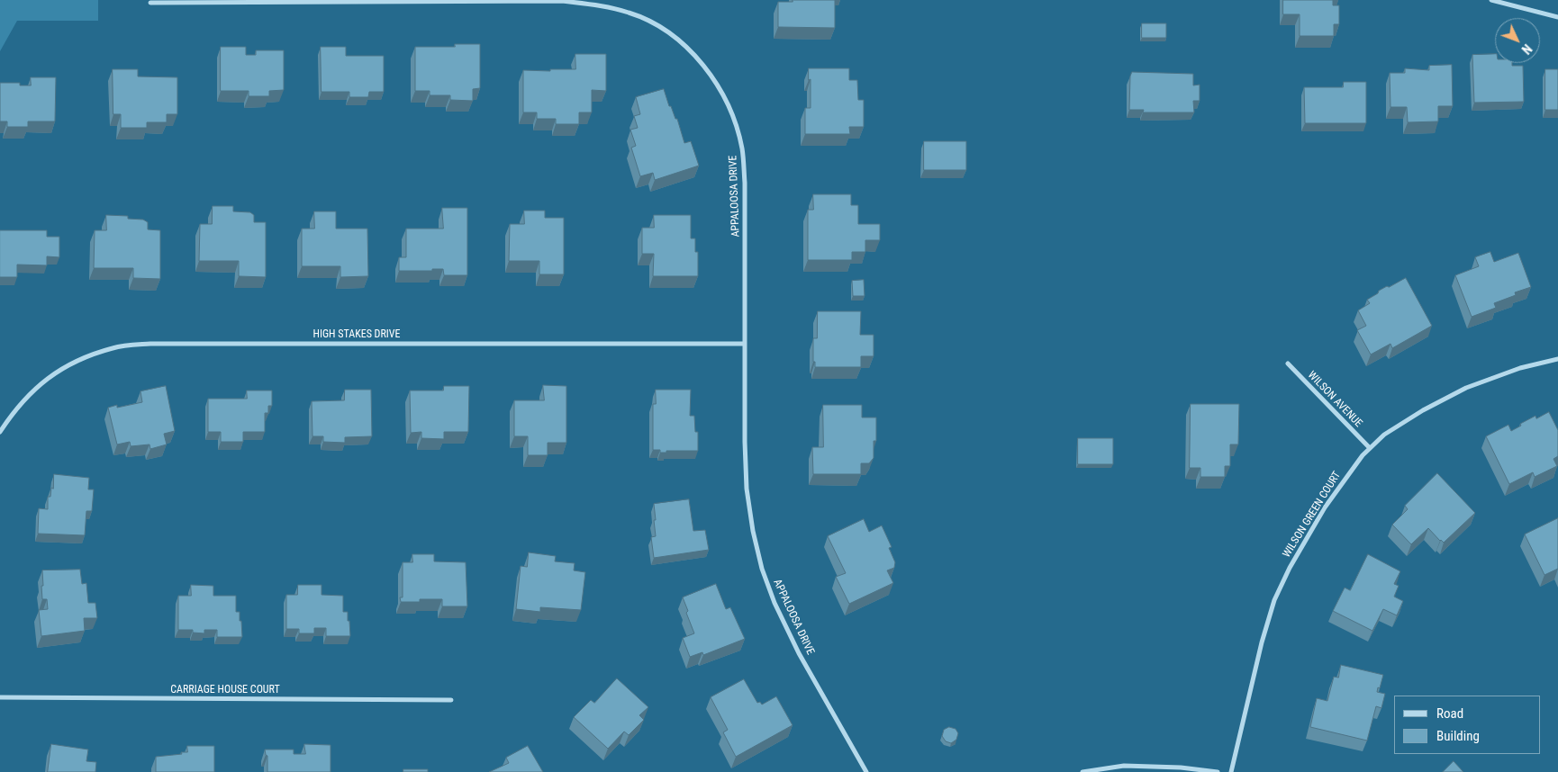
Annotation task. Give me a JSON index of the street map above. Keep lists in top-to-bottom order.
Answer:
{
  "streets": {
    "street": [
      "APPALOOSA DRIVE",
      "HIGH STAKES DRIVE",
      "WILSON AVENUE",
      "WILSON GREEN COURT",
      "CARRIAGE HOUSE COURT"
    ]
  },
  "crossings": [
    ["APPALOOSA DRIVE", "HIGH STAKES DRIVE"],
    ["WILSON AVENUE", "WILSON GREEN COURT"]
  ],
  "legend": ["Road", "Building"],
  "north": "bottom right"
}
